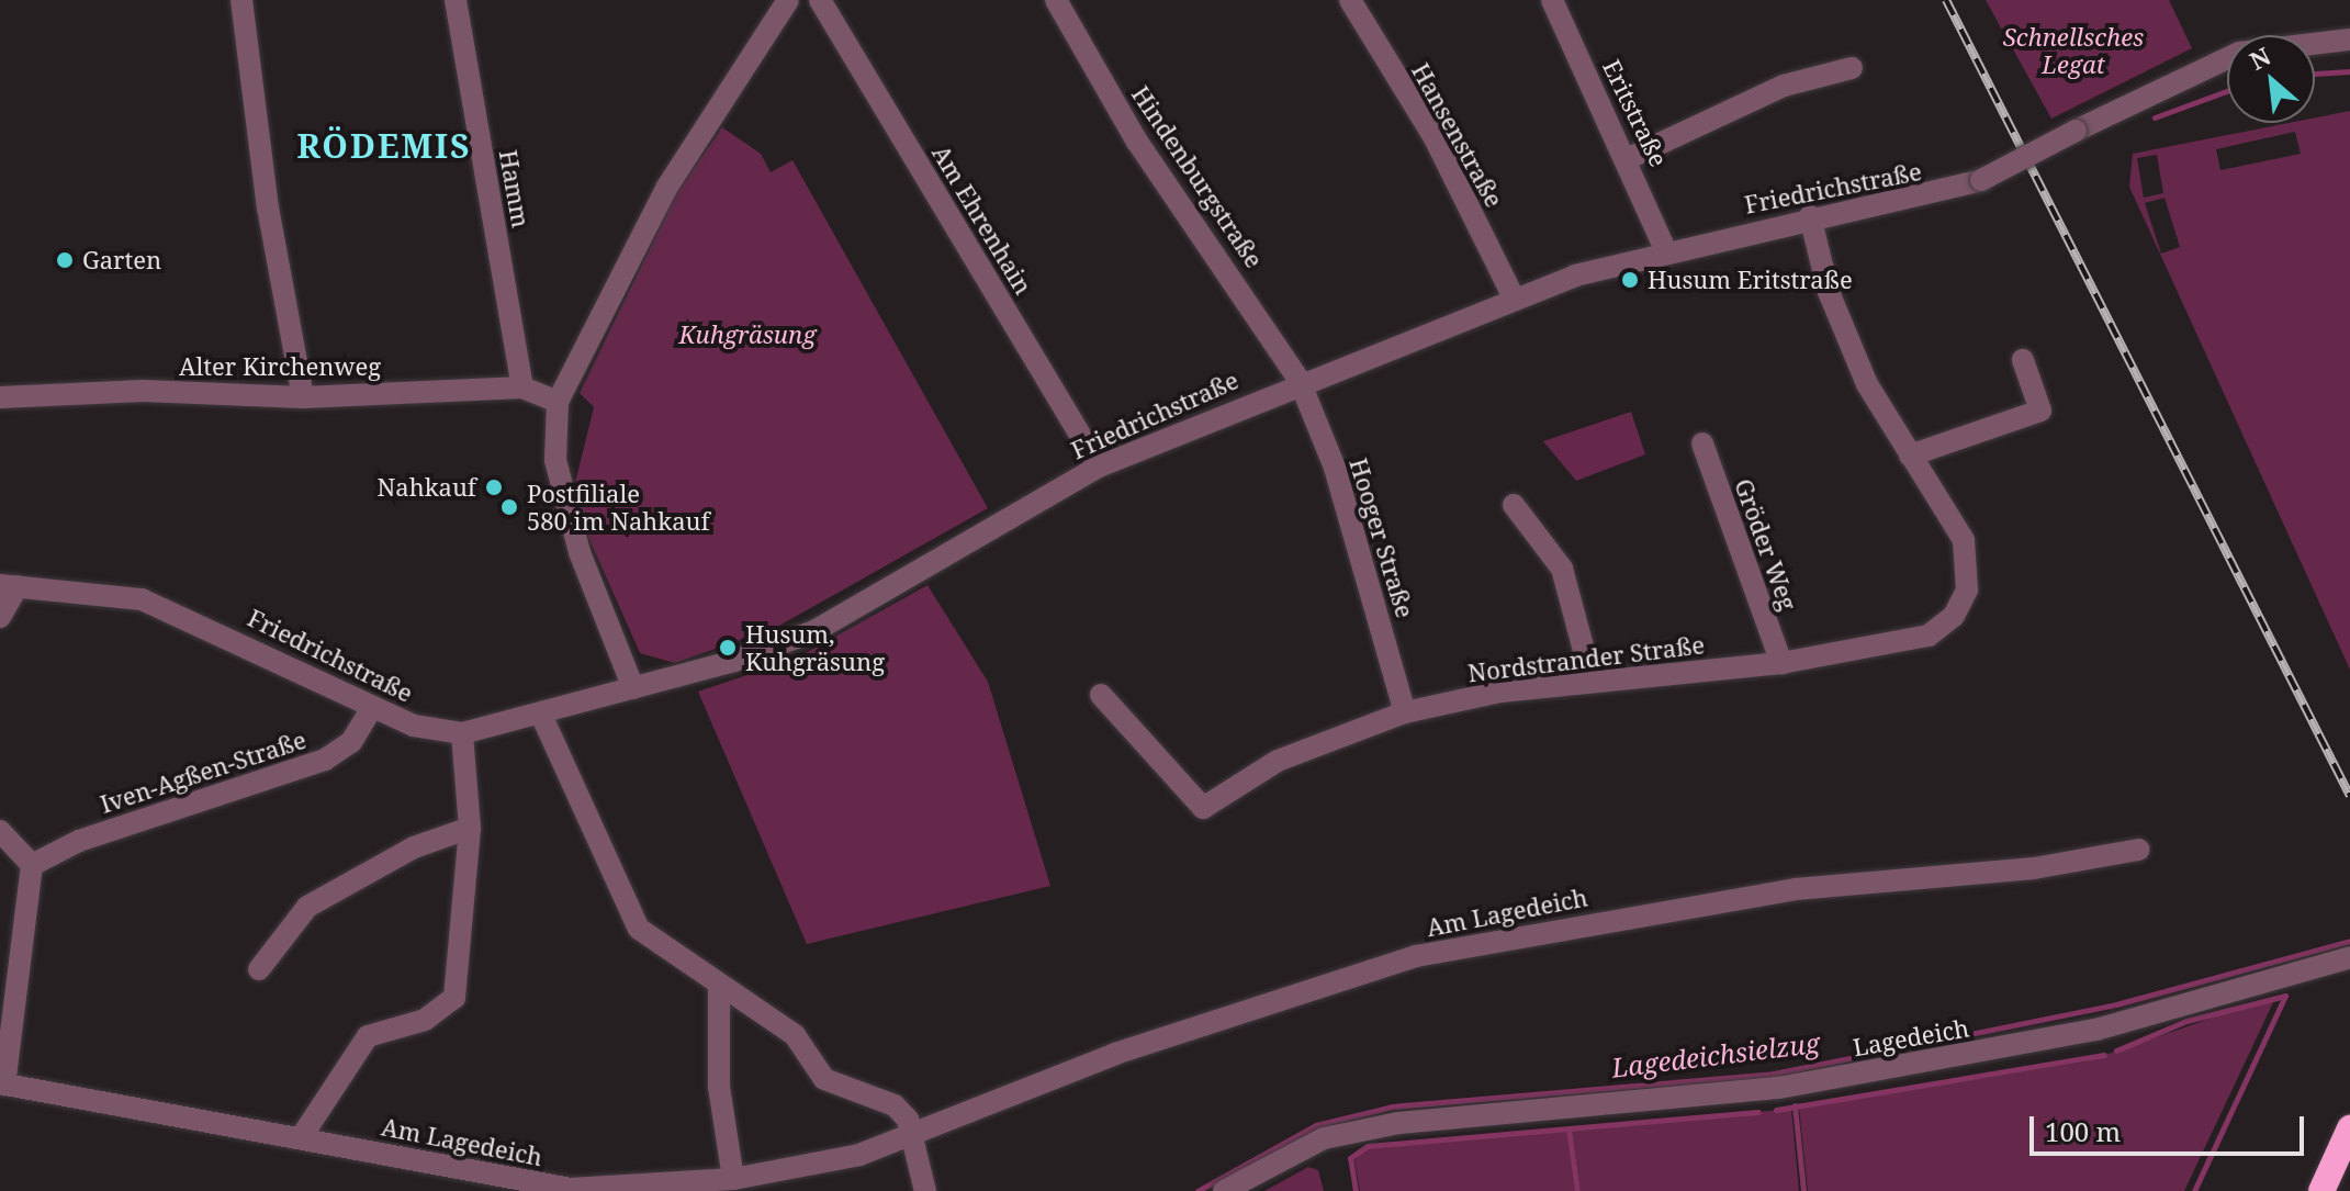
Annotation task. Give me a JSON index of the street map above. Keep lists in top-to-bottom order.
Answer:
{
  "streets": {
    "street": [
      "Eritstraße",
      "Hansenstraße",
      "Hindenburgstraße",
      "Friedrichstraße",
      "Hamm",
      "Am Ehrenhain",
      "Alter Kirchenweg",
      "Hooger Straße",
      "Gröder Weg",
      "Nordstrander Straße",
      "Iven-Agßen-Straße",
      "Am Lagedeich",
      "Lagedeich"
    ]
  },
  "crossings": [
    ["Eritstraße", "Friedrichstraße"],
    ["Hansenstraße", "Friedrichstraße"],
    ["Hindenburgstraße", "Friedrichstraße"],
    ["Hindenburgstraße", "Hooger Straße"],
    ["Friedrichstraße", "Am Ehrenhain"],
    ["Friedrichstraße", "Hooger Straße"],
    ["Friedrichstraße", "Iven-Agßen-Straße"],
    ["Hamm", "Alter Kirchenweg"],
    ["Hooger Straße", "Nordstrander Straße"],
    ["Gröder Weg", "Nordstrander Straße"]
  ],
  "districts": ["RÖDEMIS"],
  "water": ["Lagedeichsielzug"],
  "parks": ["Schnellsches Legat", "Kuhgräsung"],
  "places": [
    "Garten",
    "Husum Eritstraße",
    "Nahkauf",
    "Postfiliale 580 im Nahkauf",
    "Husum, Kuhgräsung"
  ],
  "scale_bar": "100 m",
  "north": "top left"
}
